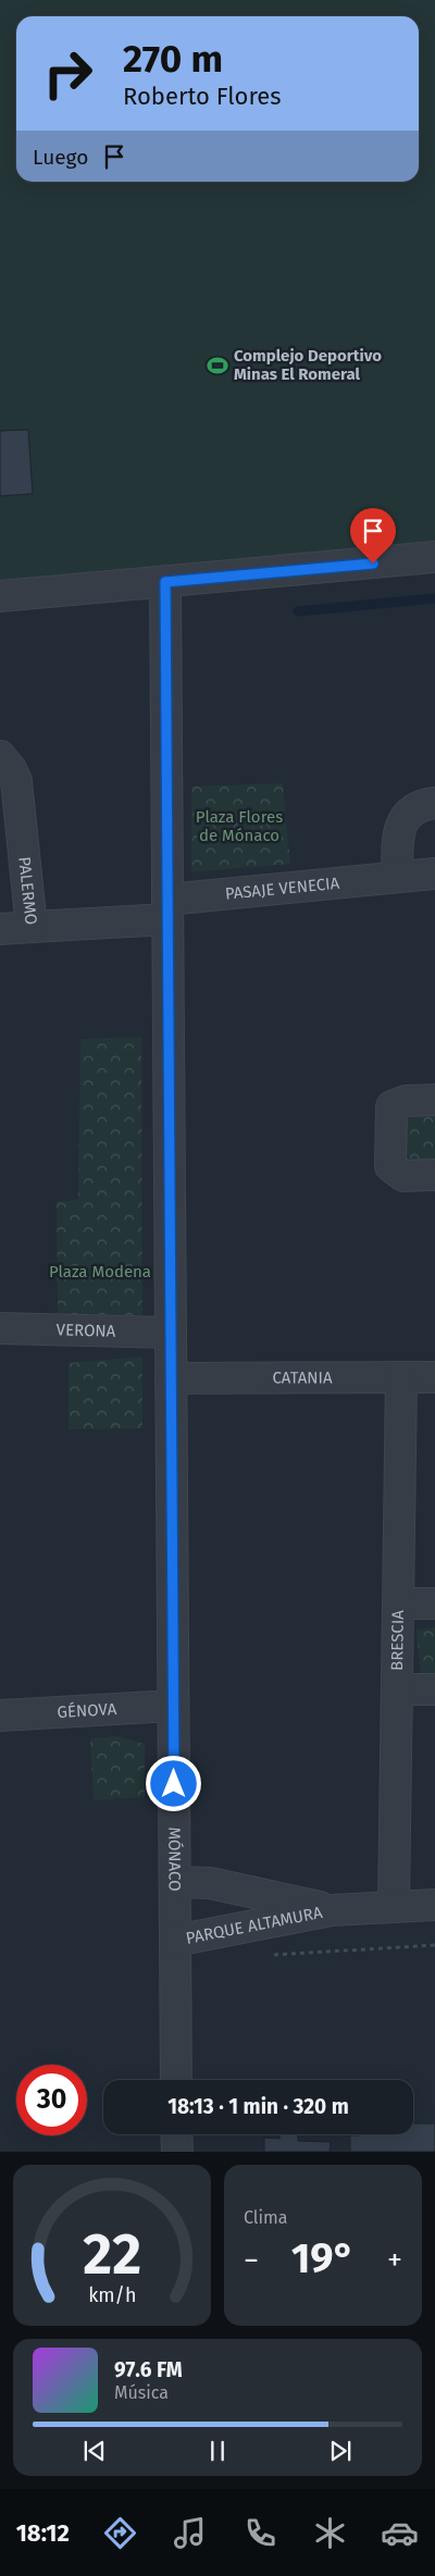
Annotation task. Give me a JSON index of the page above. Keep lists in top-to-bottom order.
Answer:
{
  "streets": {
    "street": [
      "PALERMO",
      "PASAJE VENECIA",
      "VERONA",
      "CATANIA",
      "BRESCIA",
      "GÉNOVA",
      "MÓNACO",
      "PARQUE ALTAMURA"
    ]
  },
  "crossings": [
    ["PALERMO", "PASAJE VENECIA"],
    ["PALERMO", "MÓNACO"],
    ["PASAJE VENECIA", "MÓNACO"],
    ["VERONA", "MÓNACO"],
    ["CATANIA", "BRESCIA"],
    ["CATANIA", "MÓNACO"],
    ["BRESCIA", "PARQUE ALTAMURA"],
    ["GÉNOVA", "MÓNACO"],
    ["MÓNACO", "PARQUE ALTAMURA"]
  ],
  "parks": ["Plaza Flores de Mónaco", "Plaza Modena"],
  "places": {
    "sports": ["Complejo Deportivo Minas El Romeral"]
  },
  "page": {
    "turn": ["270 m", "Roberto Flores"],
    "then": "Luego",
    "limit": "30",
    "trip": "18:13 · 1 min · 320 m",
    "tile": "Clima",
    "heat": ["−", "19°", "+"],
    "song": ["97.6 FM", "Música"],
    "tabs": "18:12",
    "gauge": ["22", "km/h"]
  }
}
